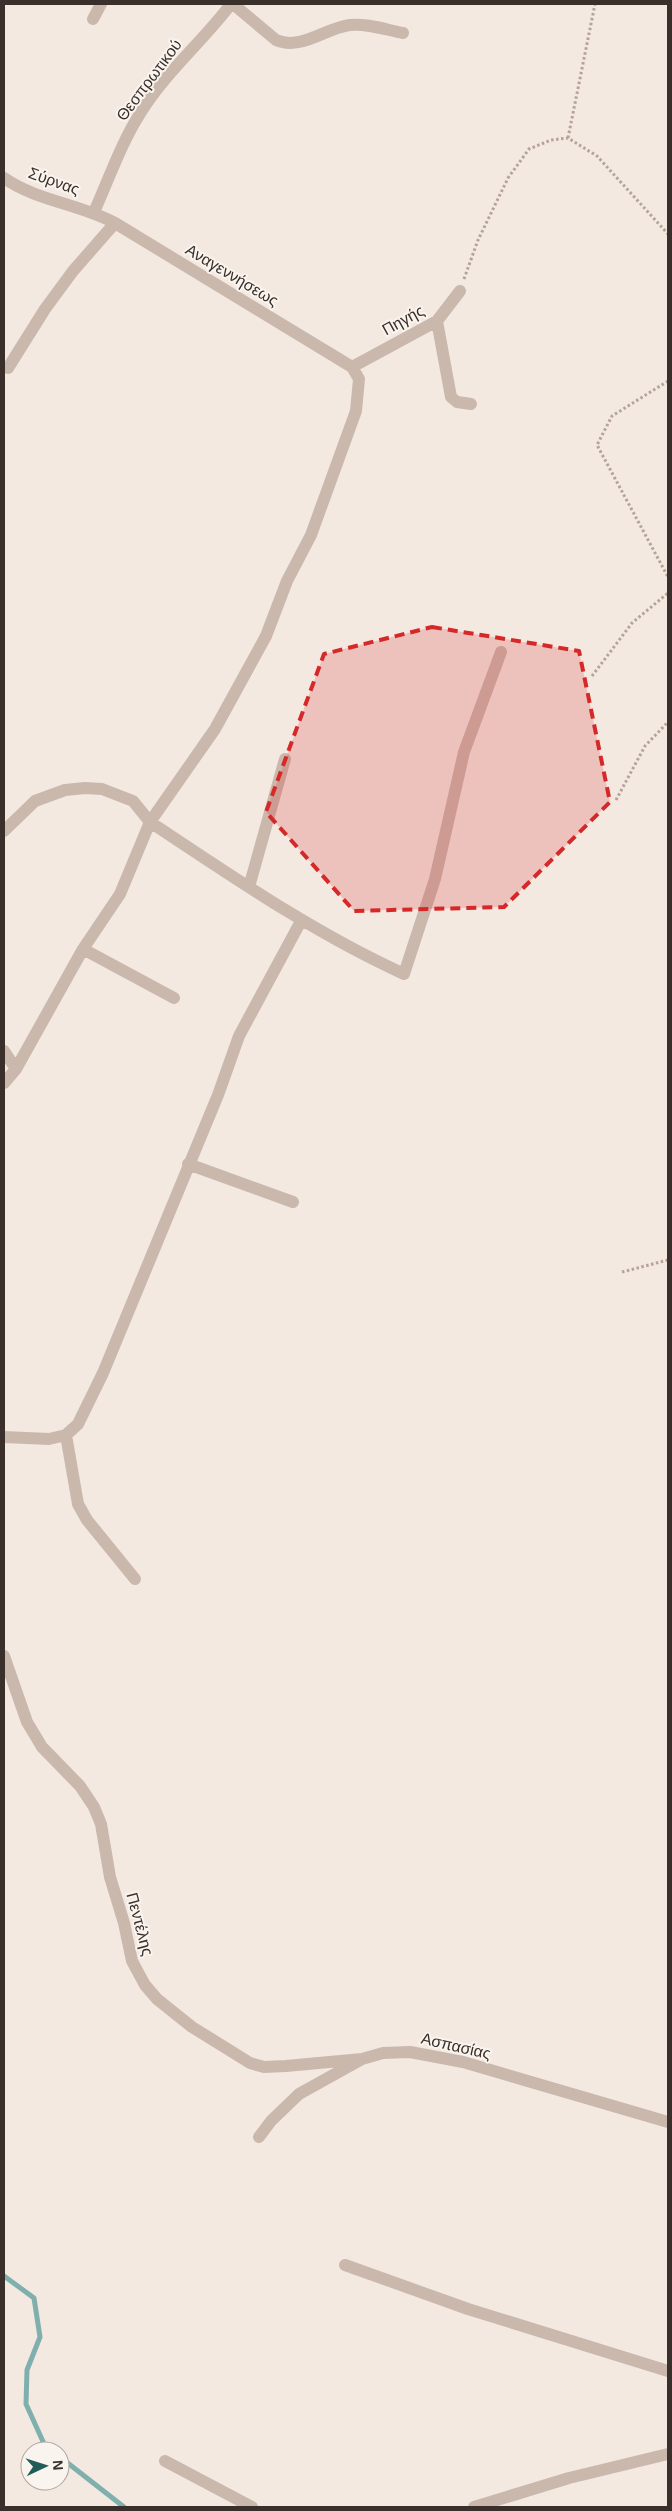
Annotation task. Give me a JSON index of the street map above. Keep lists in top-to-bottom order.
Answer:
{
  "streets": {
    "street": [
      "Θεσπρωτικού",
      "Σύρνας",
      "Αναγεννήσεως",
      "Πηγής",
      "Πεντέλης",
      "Ασπασίας"
    ]
  },
  "crossings": [
    ["Θεσπρωτικού", "Σύρνας"],
    ["Θεσπρωτικού", "Αναγεννήσεως"],
    ["Σύρνας", "Αναγεννήσεως"],
    ["Αναγεννήσεως", "Πηγής"],
    ["Πεντέλης", "Ασπασίας"]
  ],
  "north": "right"
}
